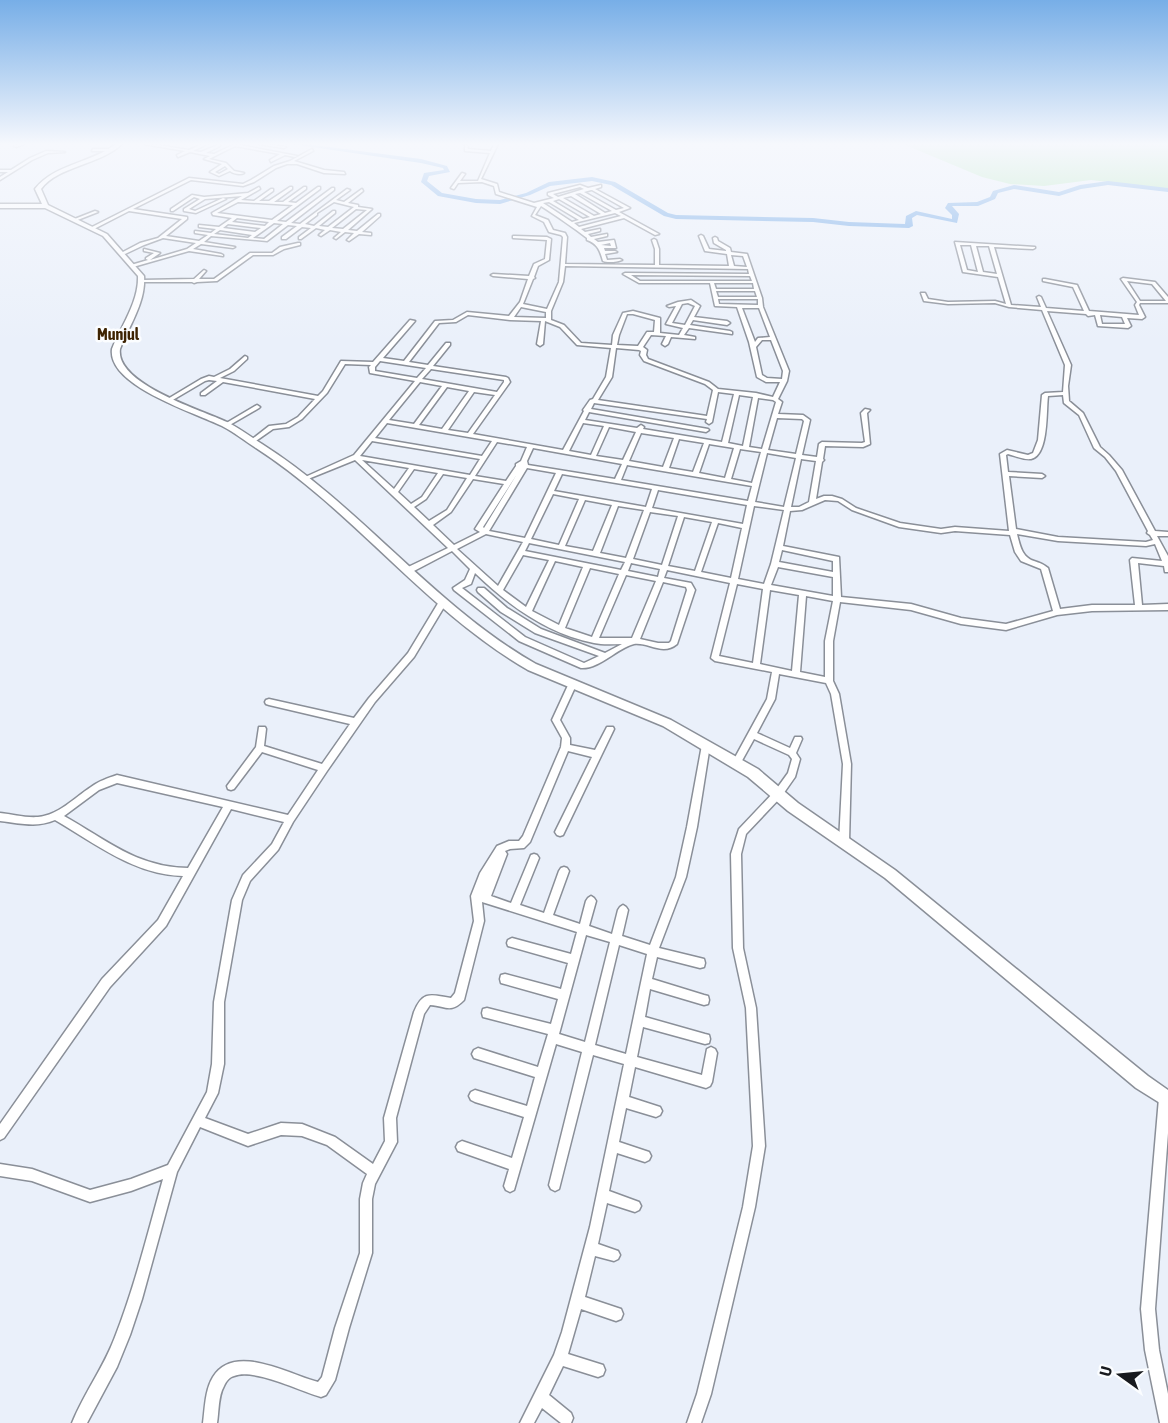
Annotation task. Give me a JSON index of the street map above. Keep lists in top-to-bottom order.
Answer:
{
  "districts": ["Munjul"],
  "north": "left"
}
